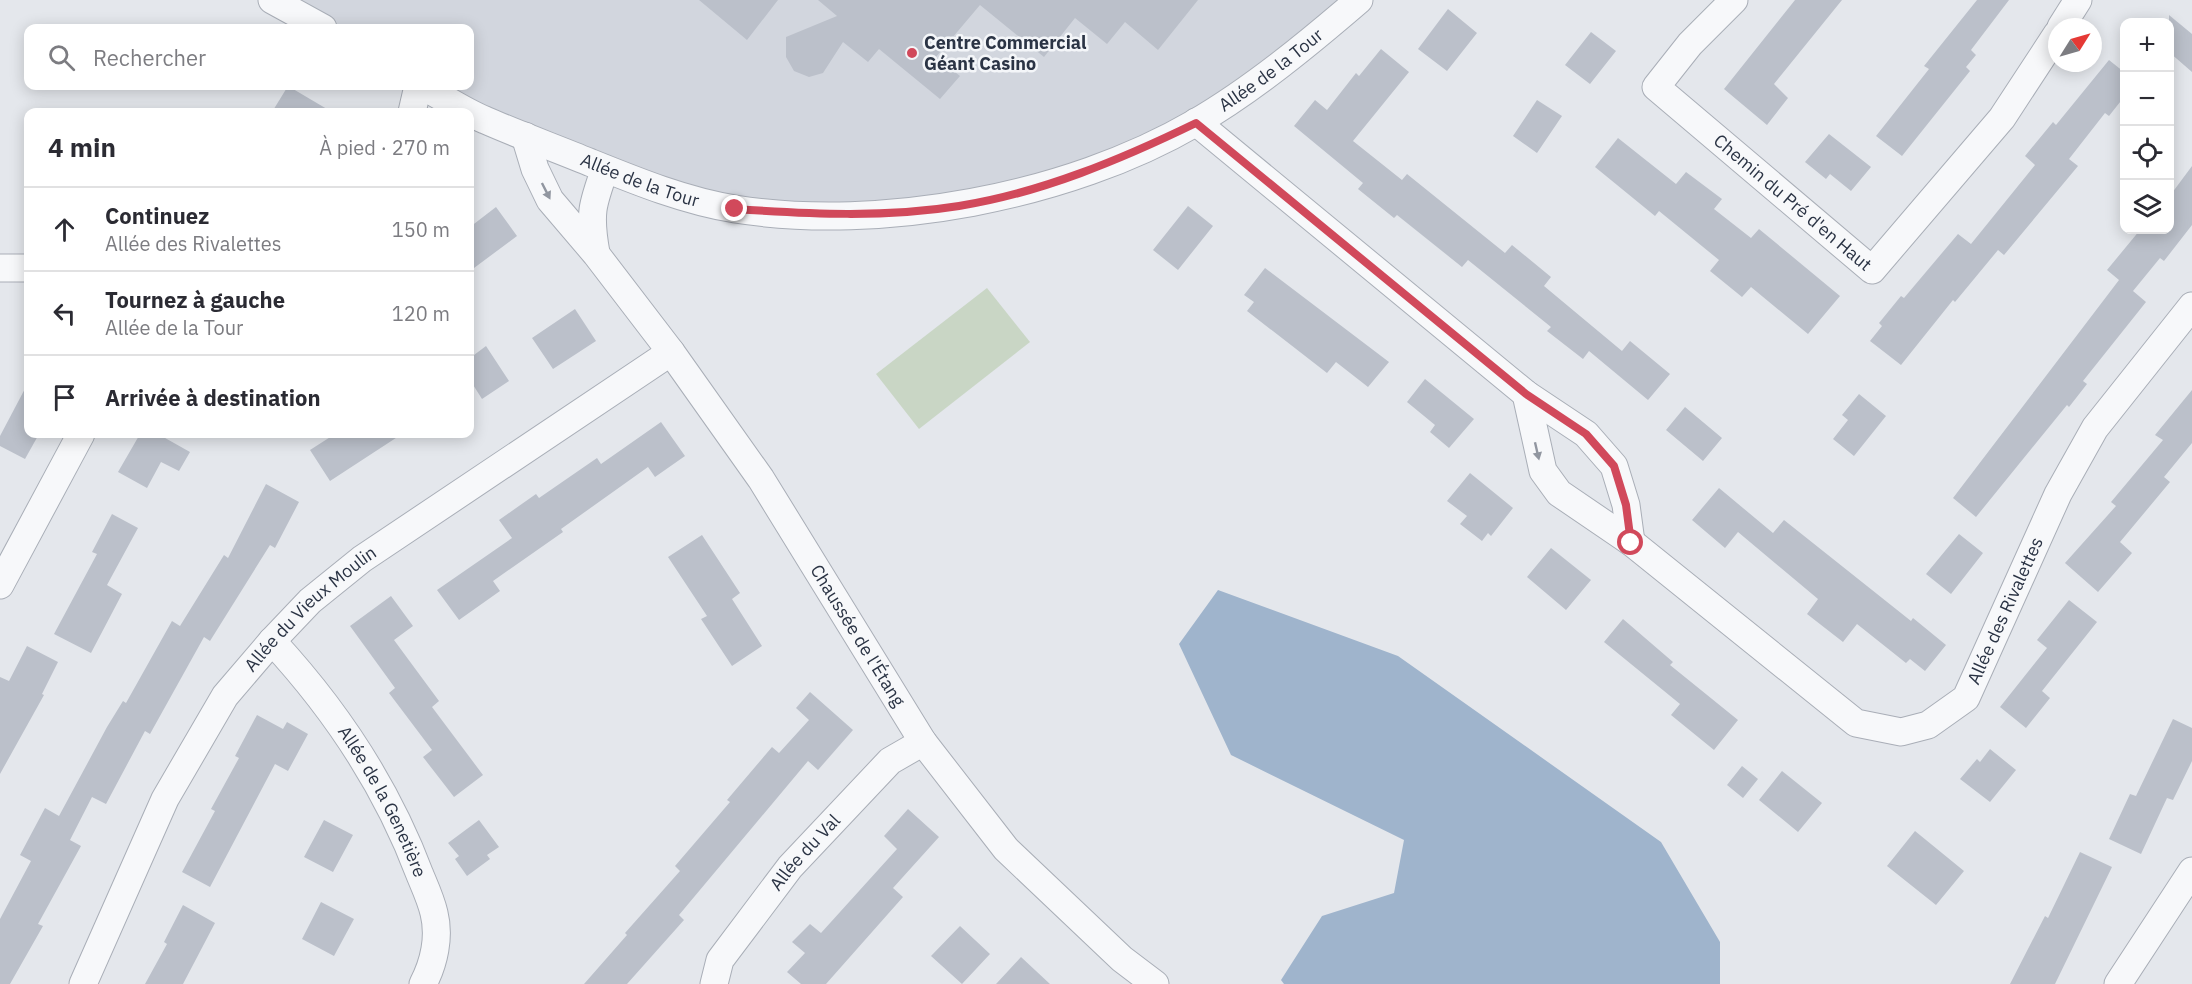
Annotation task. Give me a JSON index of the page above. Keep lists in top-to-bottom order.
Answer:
{
  "streets": {
    "street": [
      "Allée de la Tour",
      "Chemin du Pré d'en Haut",
      "Allée du Vieux Moulin",
      "Allée des Rivalettes",
      "Chaussée de l'Étang",
      "Allée de la Genetière",
      "Allée du Val"
    ]
  },
  "crossings": [
    ["Allée de la Tour", "Chaussée de l'Étang"],
    ["Allée du Vieux Moulin", "Chaussée de l'Étang"],
    ["Allée du Vieux Moulin", "Allée de la Genetière"],
    ["Chaussée de l'Étang", "Allée du Val"]
  ],
  "places": ["Centre Commercial Géant Casino"],
  "north": "top right",
  "page": {
    "map_buttons": ["+", "−"],
    "search": "Rechercher",
    "heading": ["4 min", "À pied · 270 m"],
    "list": [
      ["Continuez", "Allée des Rivalettes", "150 m"],
      ["Tournez à gauche", "Allée de la Tour", "120 m"],
      "Arrivée à destination"
    ]
  }
}
